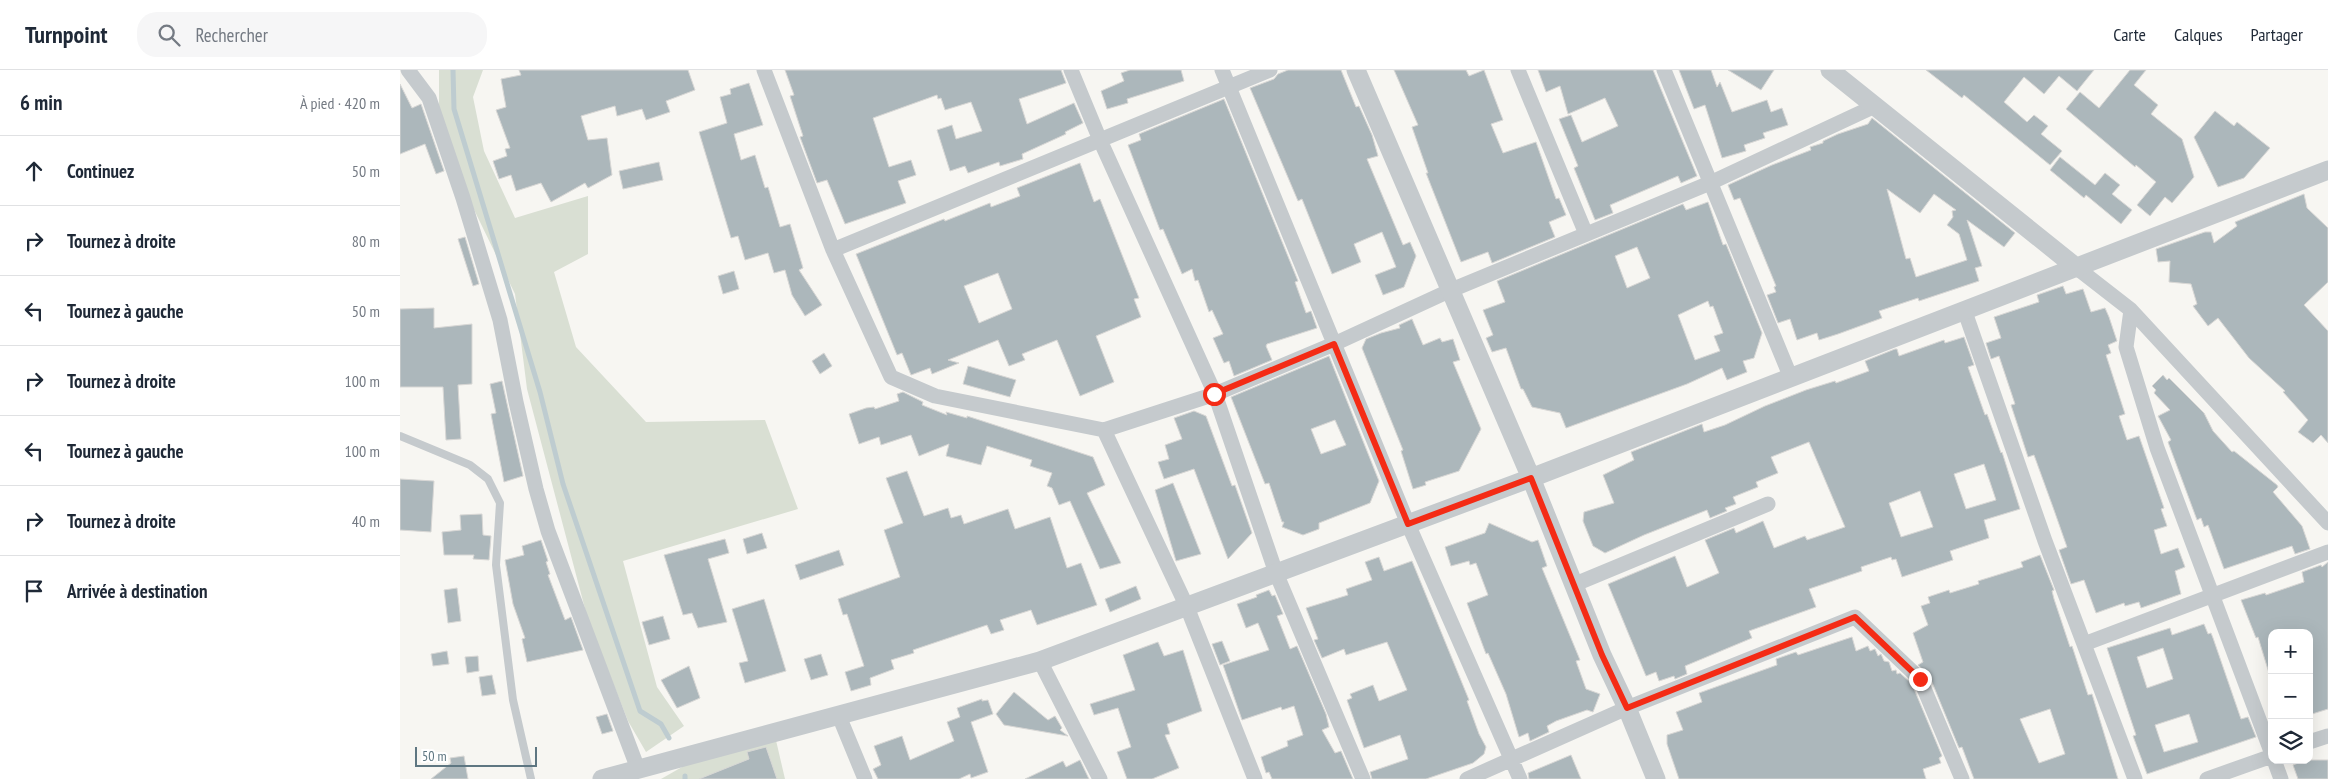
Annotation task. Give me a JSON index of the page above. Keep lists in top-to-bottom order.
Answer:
{
  "scale_bar": "50 m",
  "page": {
    "header": "Turnpoint",
    "search": "Rechercher",
    "nav": ["Carte", "Calques", "Partager"],
    "heading": ["6 min", "À pied · 420 m"],
    "list": [
      ["Continuez", "50 m"],
      ["Tournez à droite", "80 m"],
      ["Tournez à gauche", "50 m"],
      ["Tournez à droite", "100 m"],
      ["Tournez à gauche", "100 m"],
      ["Tournez à droite", "40 m"],
      "Arrivée à destination"
    ],
    "map_buttons": ["+", "−"],
    "scale": "50 m"
  }
}
